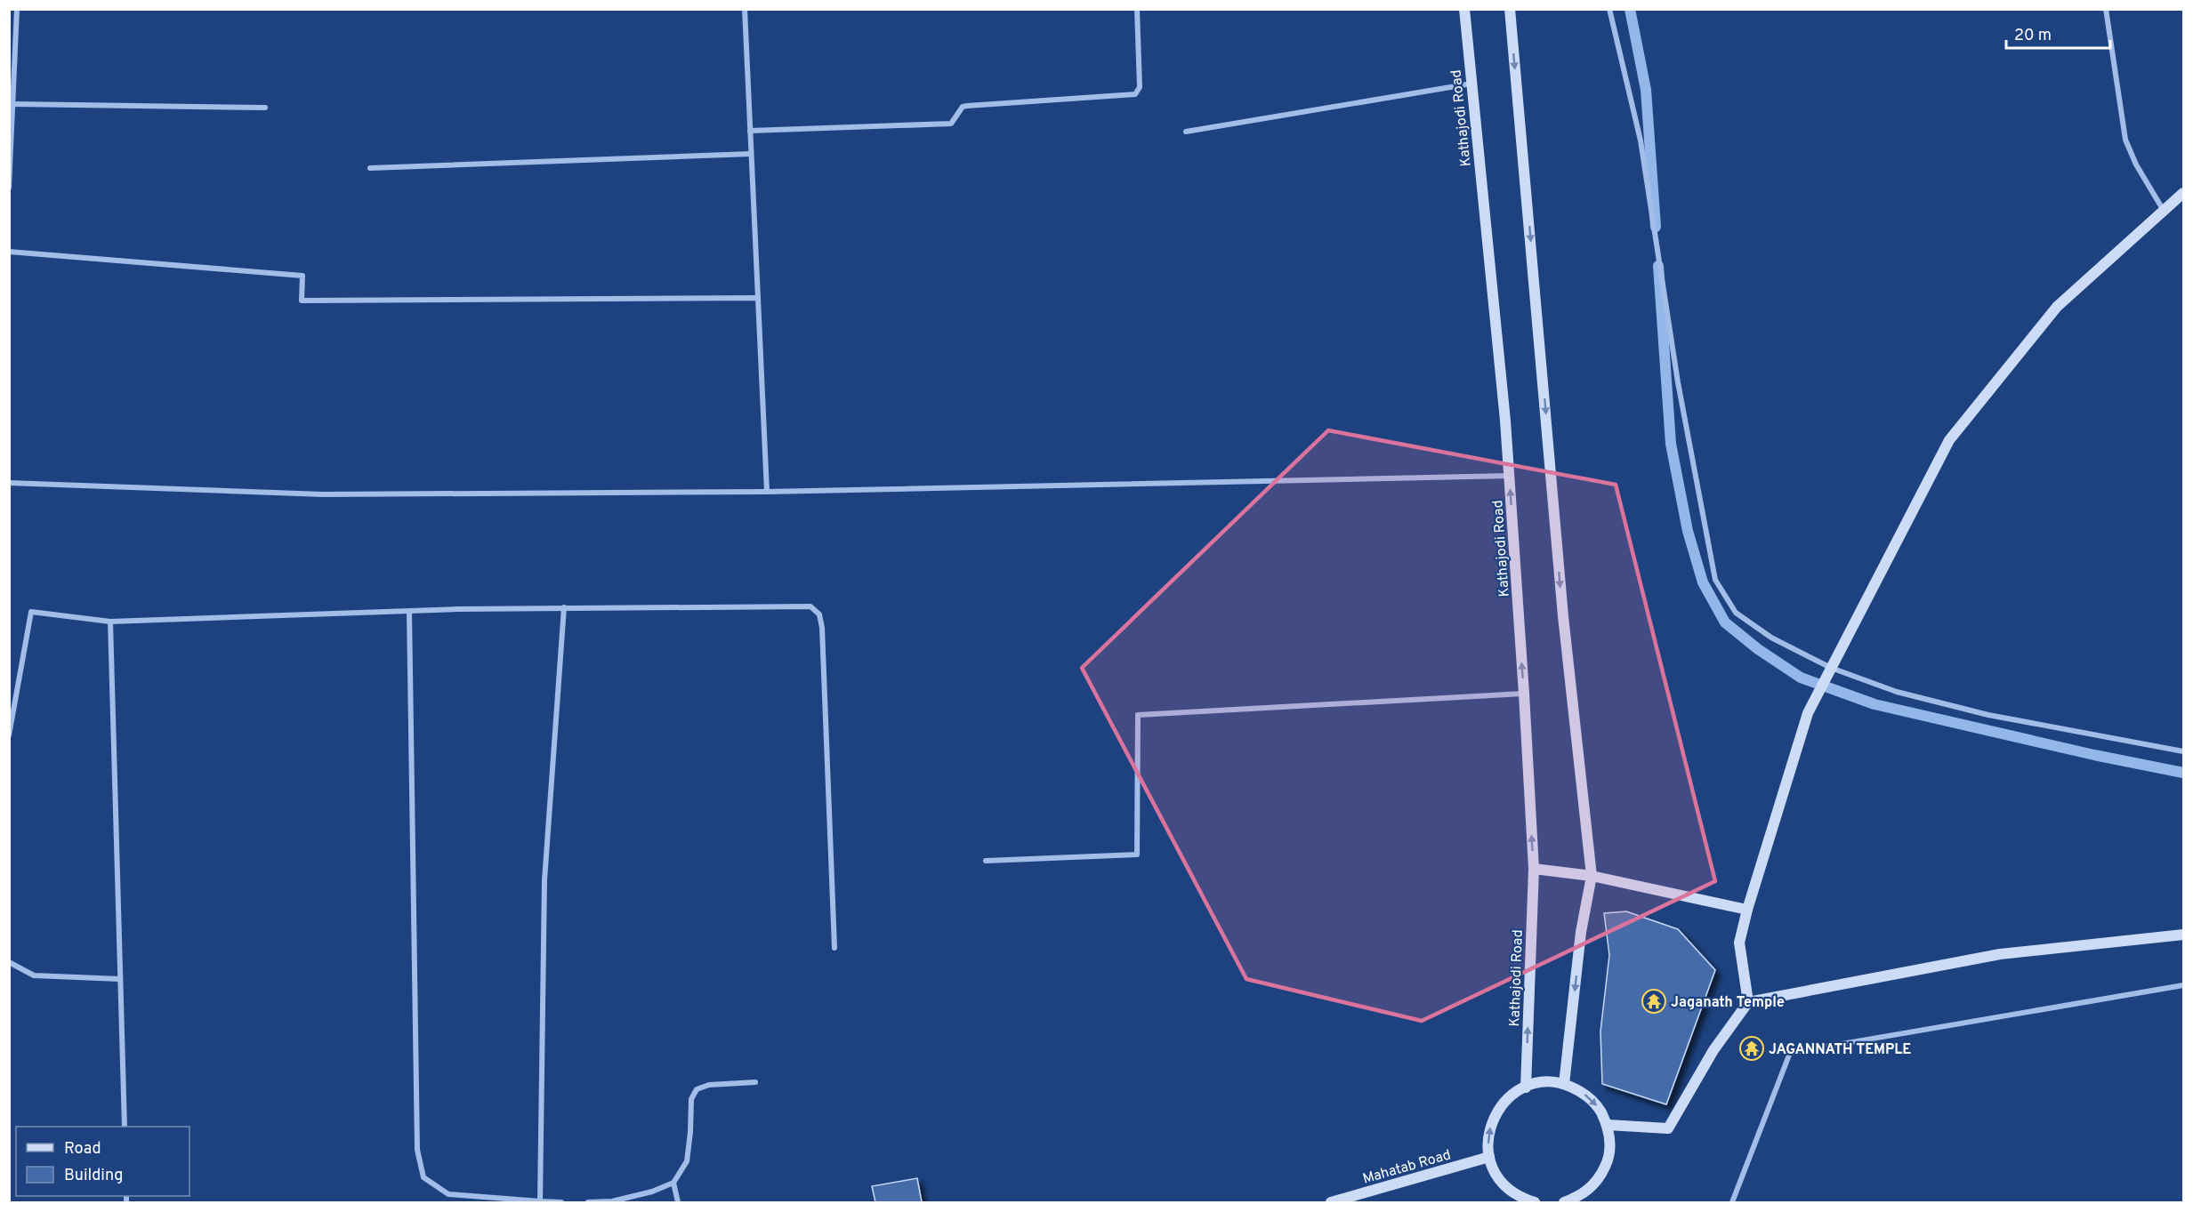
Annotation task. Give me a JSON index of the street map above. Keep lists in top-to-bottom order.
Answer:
{
  "streets": {
    "main road": ["Kathajodi Road", "Mahatab Road"]
  },
  "places": {
    "temple": ["Jaganath Temple", "JAGANNATH TEMPLE"]
  },
  "legend": ["Road", "Building"],
  "scale_bar": "20 m"
}
